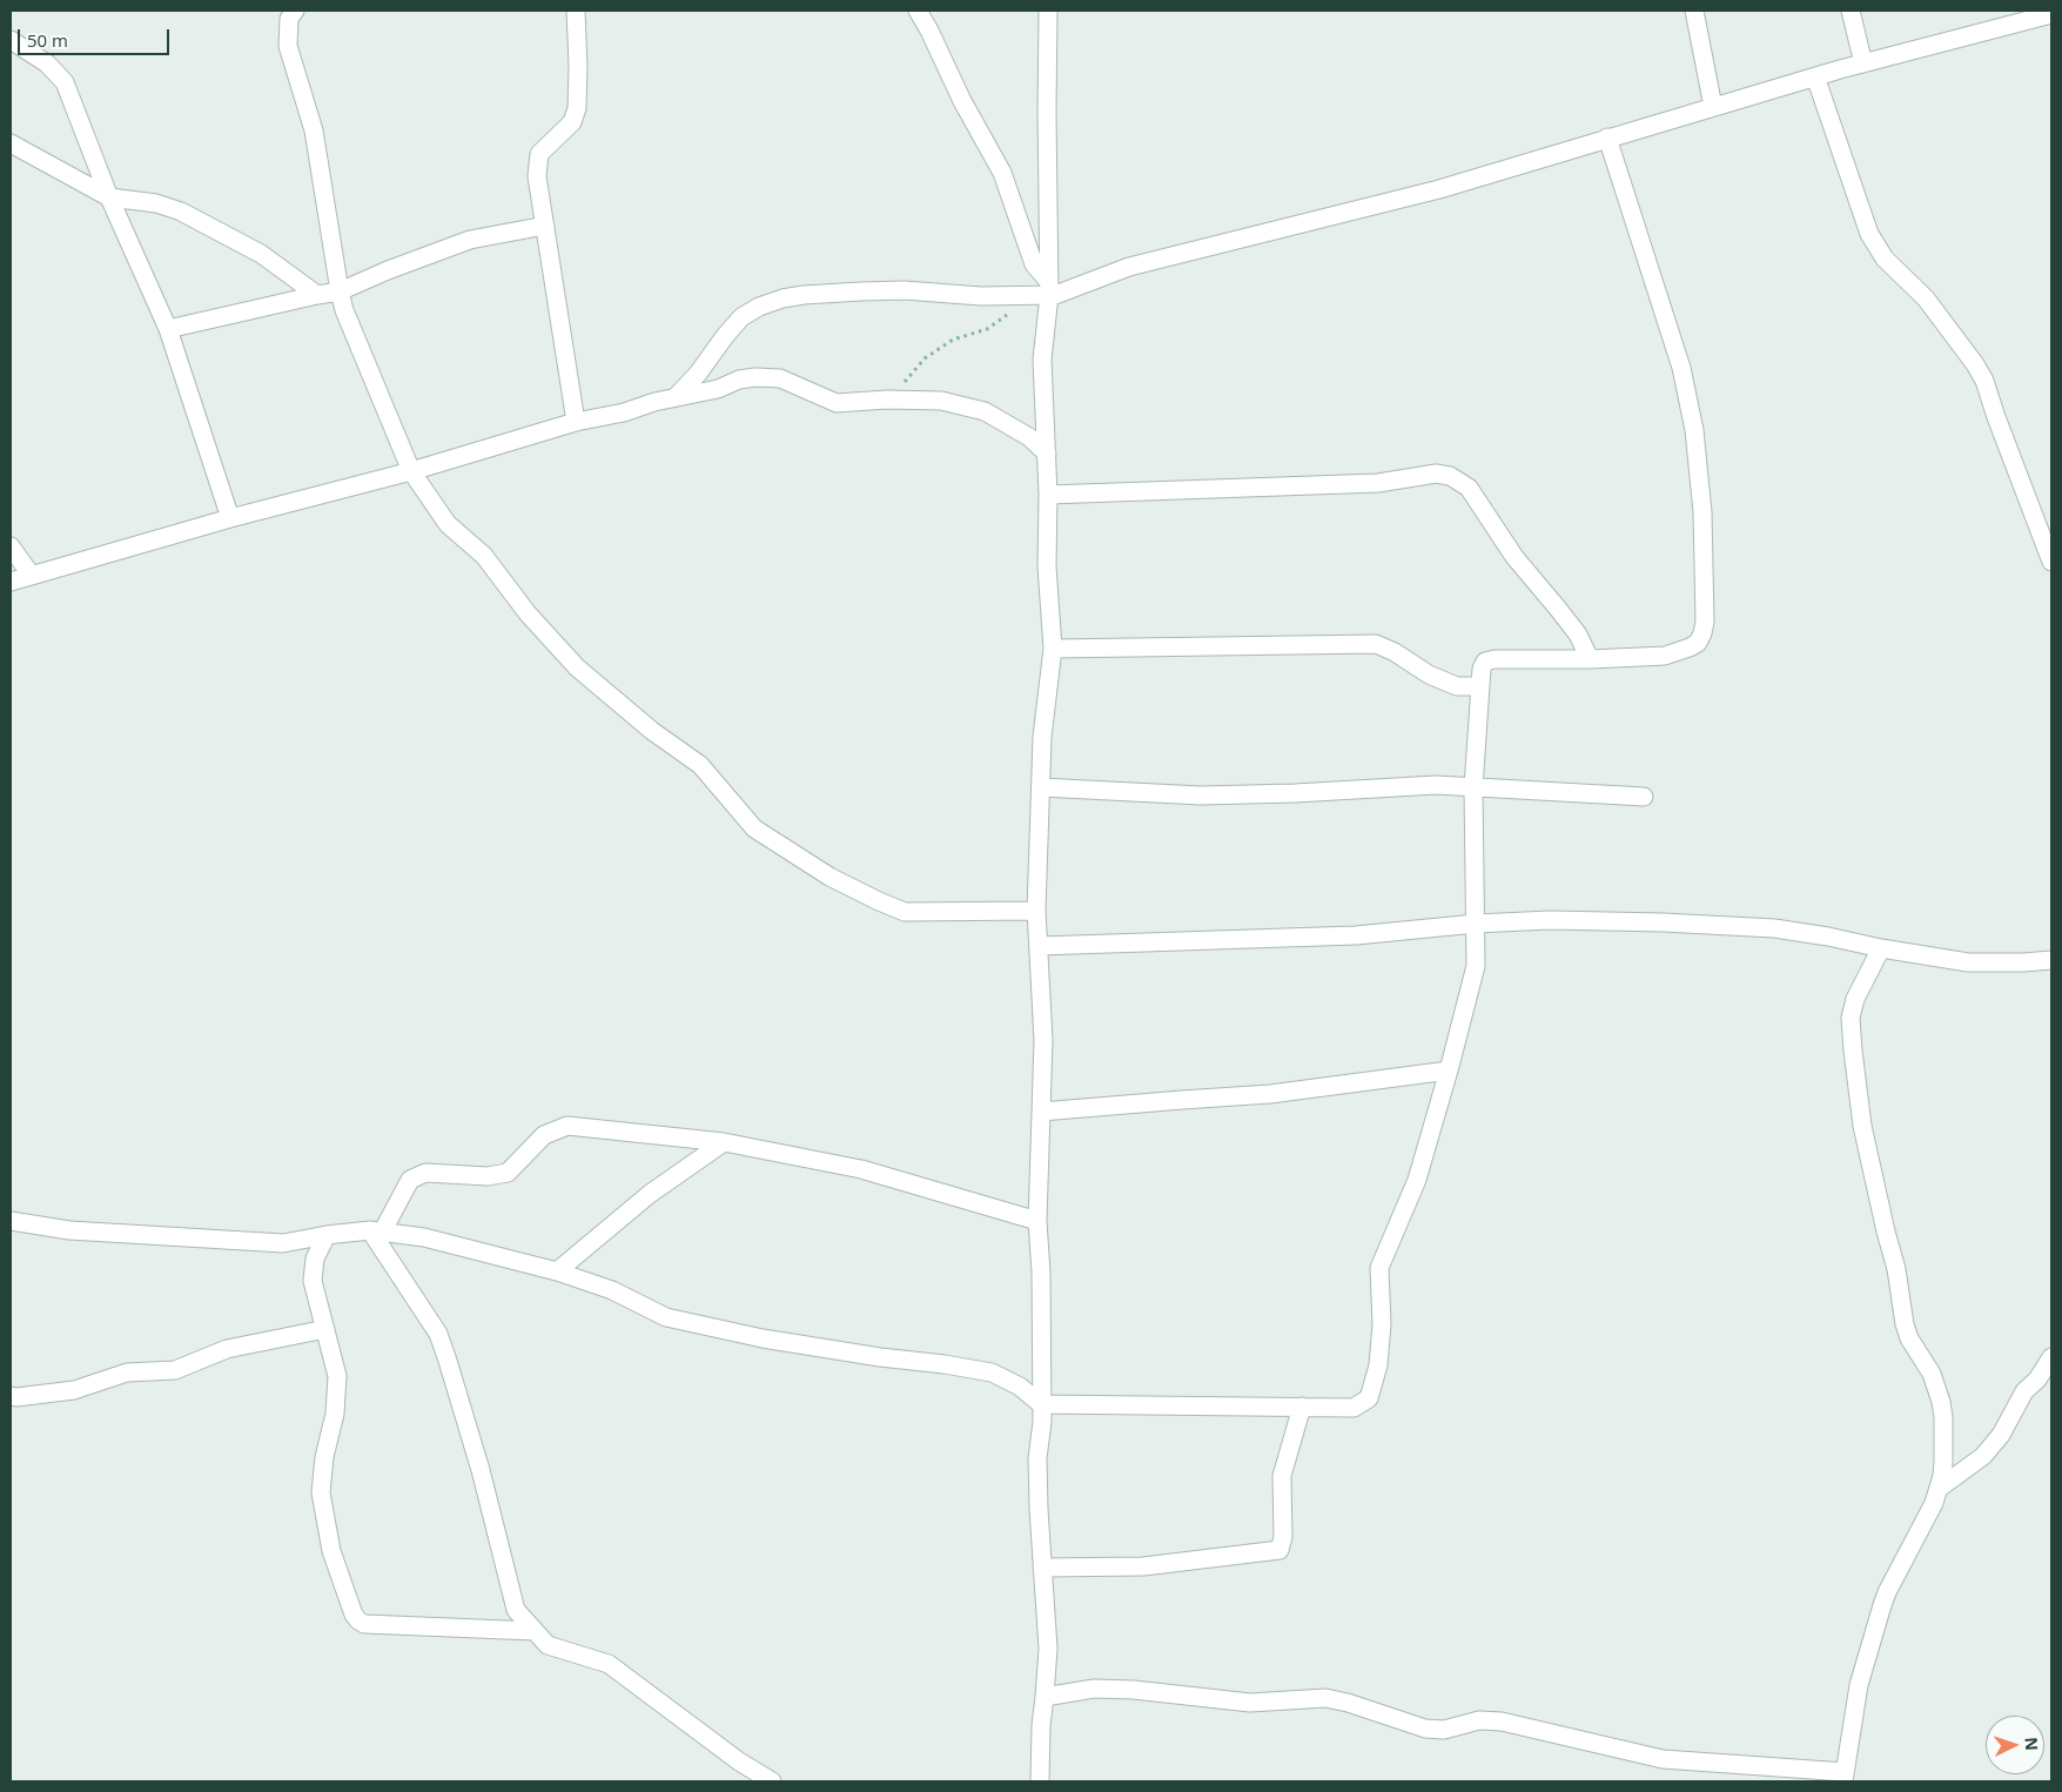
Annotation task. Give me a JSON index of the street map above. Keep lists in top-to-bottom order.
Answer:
{
  "scale_bar": "50 m",
  "north": "right"
}
